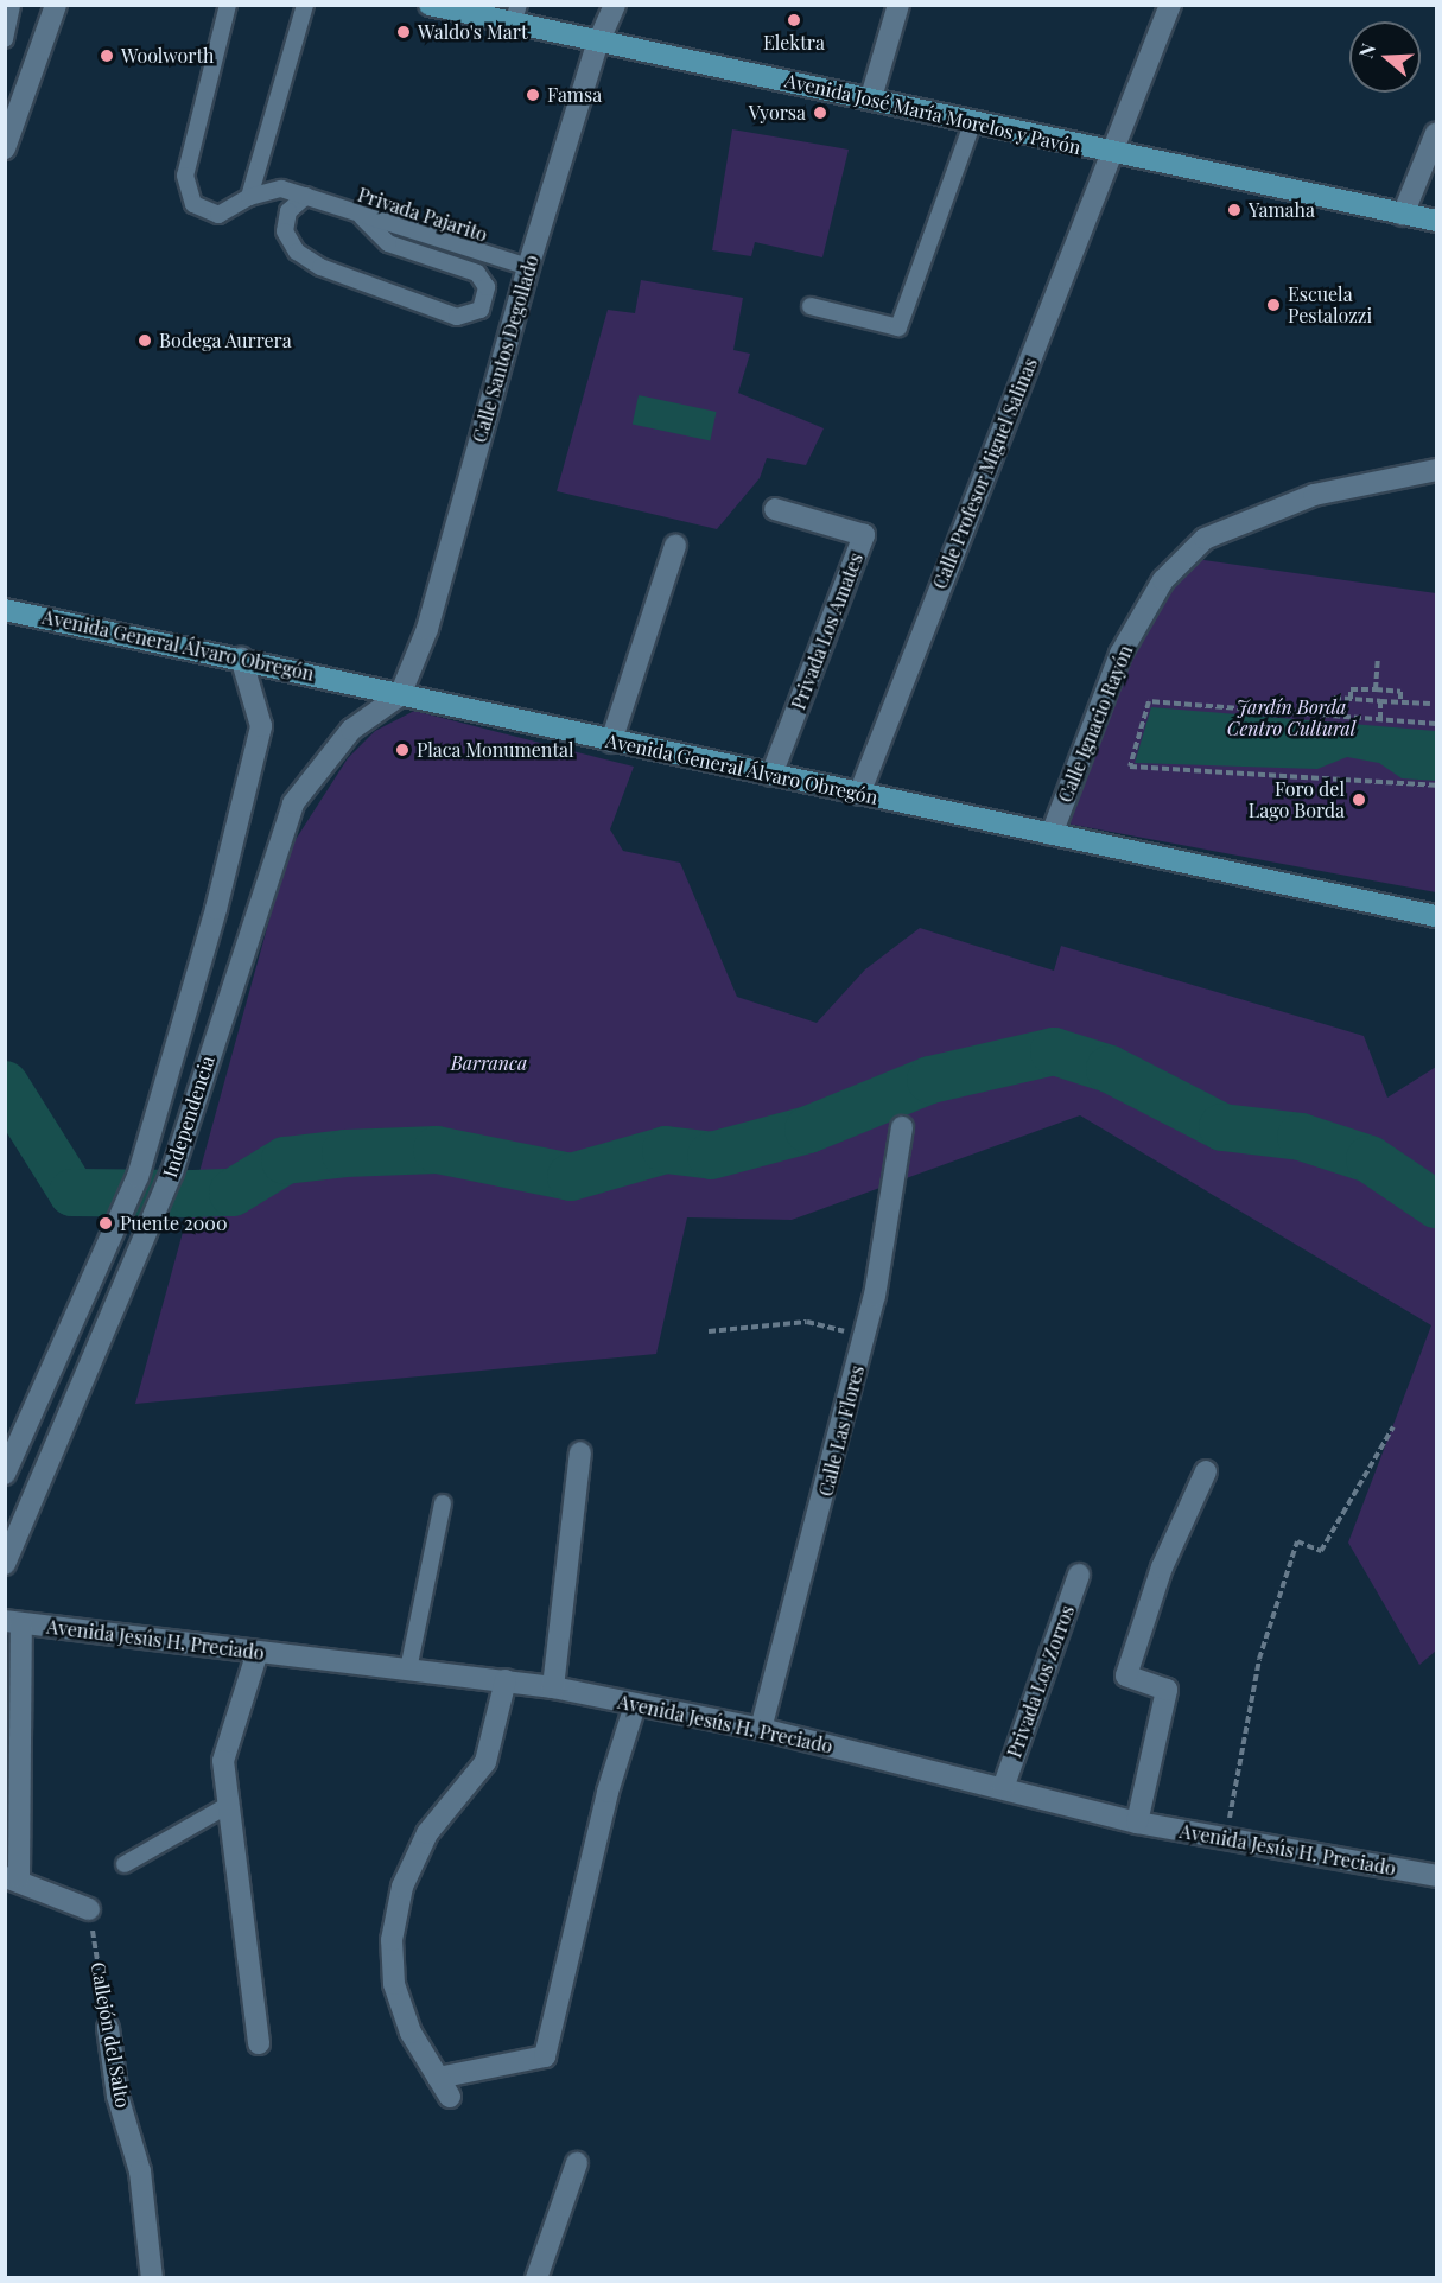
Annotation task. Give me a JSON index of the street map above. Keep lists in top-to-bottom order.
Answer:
{
  "streets": {
    "main road": ["Avenida José María Morelos y Pavón", "Avenida General Álvaro Obregón"],
    "street": [
      "Calle Santos Degollado",
      "Calle Profesor Miguel Salinas",
      "Privada Los Amates",
      "Calle Ignacio Rayón",
      "Independencia",
      "Calle Las Flores",
      "Avenida Jesús H. Preciado",
      "Privada Los Zorros",
      "Callejón del Salto"
    ],
    "lane": ["Privada Pajarito"]
  },
  "crossings": [
    ["Avenida José María Morelos y Pavón", "Calle Santos Degollado"],
    ["Avenida José María Morelos y Pavón", "Calle Profesor Miguel Salinas"],
    ["Privada Pajarito", "Calle Santos Degollado"],
    ["Calle Santos Degollado", "Avenida General Álvaro Obregón"],
    ["Calle Santos Degollado", "Independencia"],
    ["Calle Profesor Miguel Salinas", "Avenida General Álvaro Obregón"],
    ["Privada Los Amates", "Avenida General Álvaro Obregón"],
    ["Avenida General Álvaro Obregón", "Calle Ignacio Rayón"],
    ["Avenida General Álvaro Obregón", "Independencia"],
    ["Calle Las Flores", "Avenida Jesús H. Preciado"],
    ["Avenida Jesús H. Preciado", "Privada Los Zorros"]
  ],
  "parks": ["Jardín Borda Centro Cultural", "Barranca"],
  "places": [
    "Elektra",
    "Waldo's Mart",
    "Woolworth",
    "Famsa",
    "Vyorsa",
    "Yamaha",
    "Escuela Pestalozzi",
    "Bodega Aurrera",
    "Placa Monumental",
    "Foro del Lago Borda",
    "Puente 2000"
  ],
  "north": "left"
}
